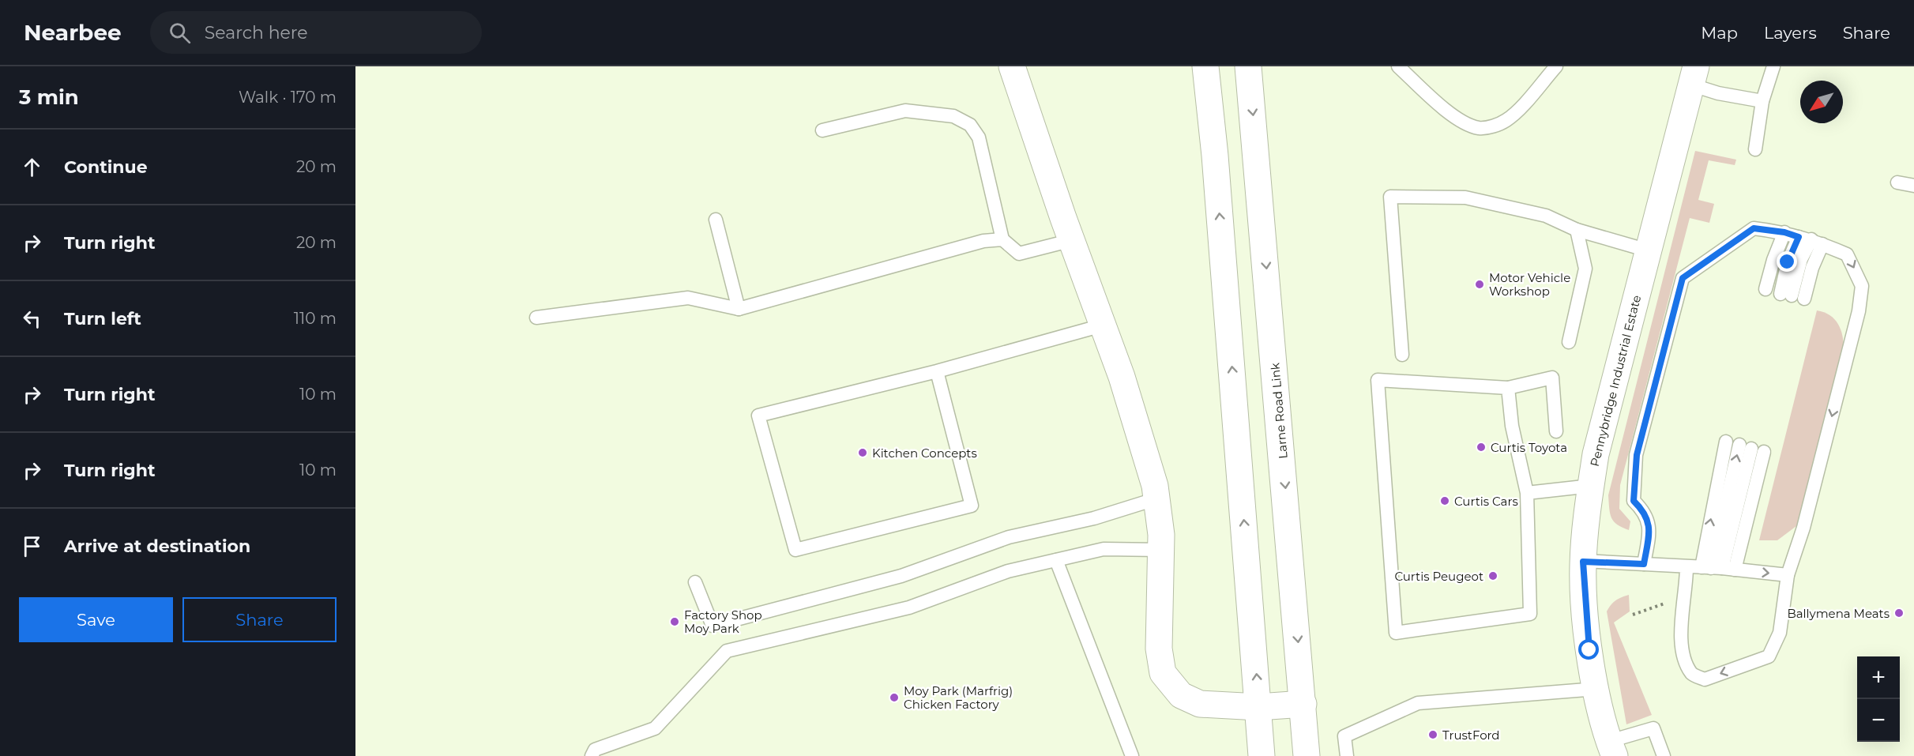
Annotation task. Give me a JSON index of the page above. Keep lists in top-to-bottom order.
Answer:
{
  "streets": {
    "street": ["Pennybridge Industrial Estate", "Larne Road Link"]
  },
  "places": [
    "Motor Vehicle Workshop",
    "Curtis Toyota",
    "Kitchen Concepts",
    "Curtis Cars",
    "Curtis Peugeot",
    "Ballymena Meats",
    "Factory Shop Moy Park",
    "Moy Park (Marfrig) Chicken Factory",
    "TrustFord"
  ],
  "north": "bottom left",
  "page": {
    "header": "Nearbee",
    "search": "Search here",
    "nav": ["Map", "Layers", "Share"],
    "heading": ["3 min", "Walk · 170 m"],
    "list": [
      ["Continue", "20 m"],
      ["Turn right", "20 m"],
      ["Turn left", "110 m"],
      ["Turn right", "10 m"],
      ["Turn right", "10 m"],
      "Arrive at destination"
    ],
    "buttons": ["Save", "Share"],
    "map_buttons": ["+", "−"]
  }
}
